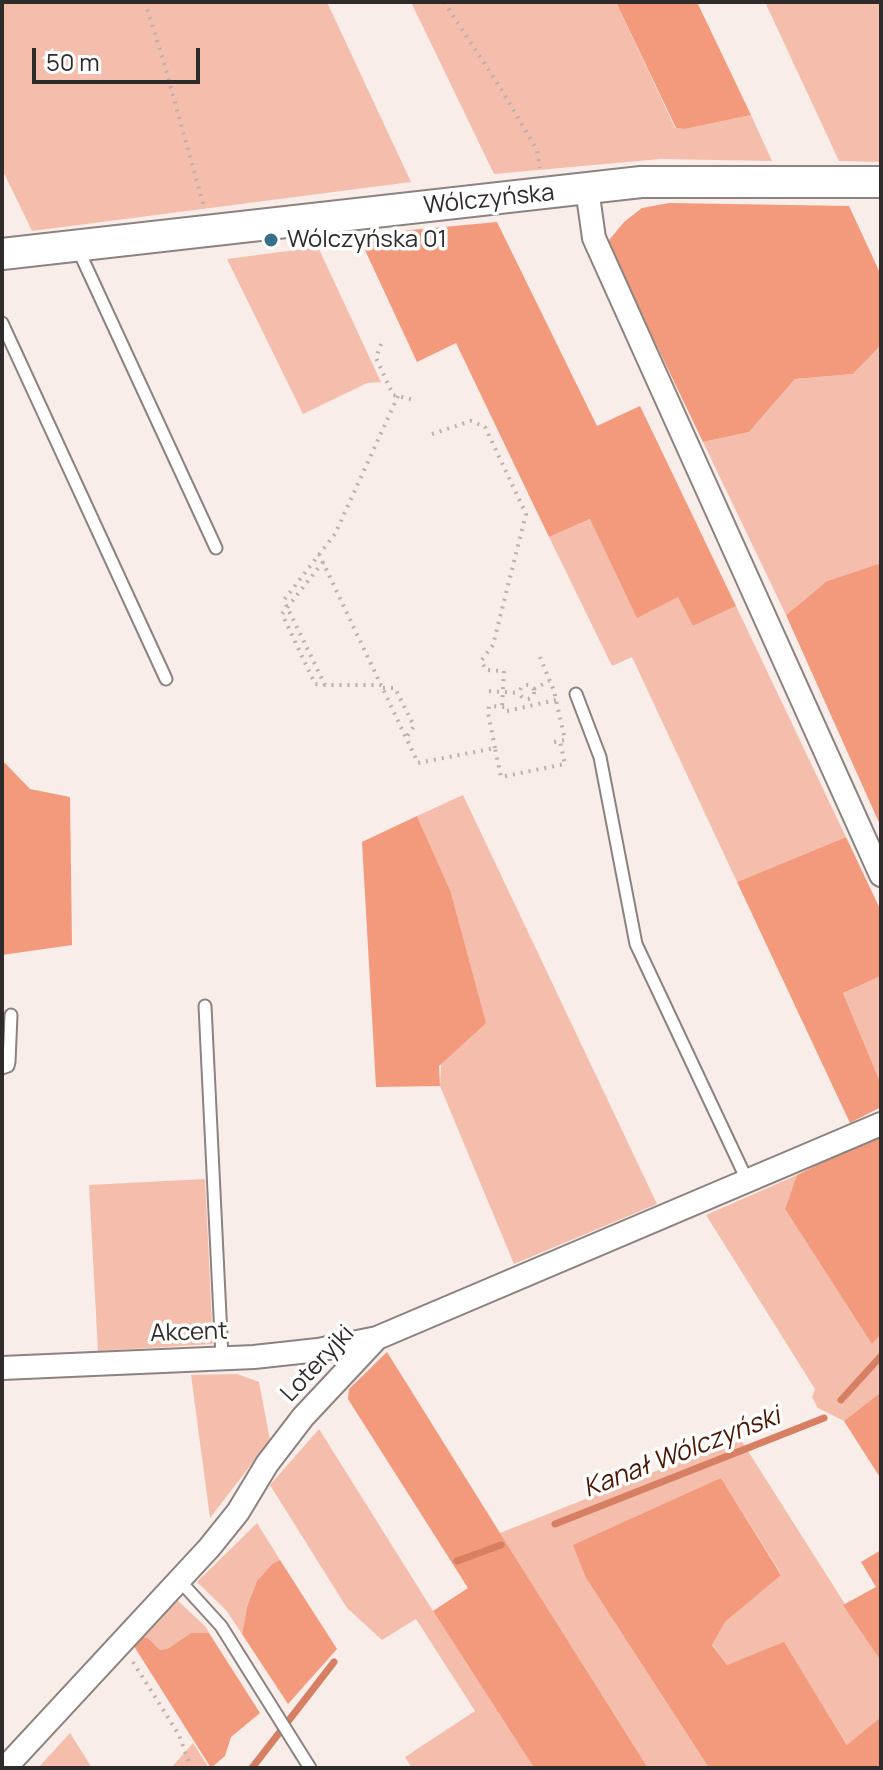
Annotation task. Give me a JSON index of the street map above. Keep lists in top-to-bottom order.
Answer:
{
  "streets": {
    "street": ["Wólczyńska", "Akcent", "Loteryjki"]
  },
  "crossings": [
    ["Akcent", "Loteryjki"]
  ],
  "water": ["Kanał Wólczyński"],
  "places": ["Wólczyńska 01"],
  "scale_bar": "50 m"
}
